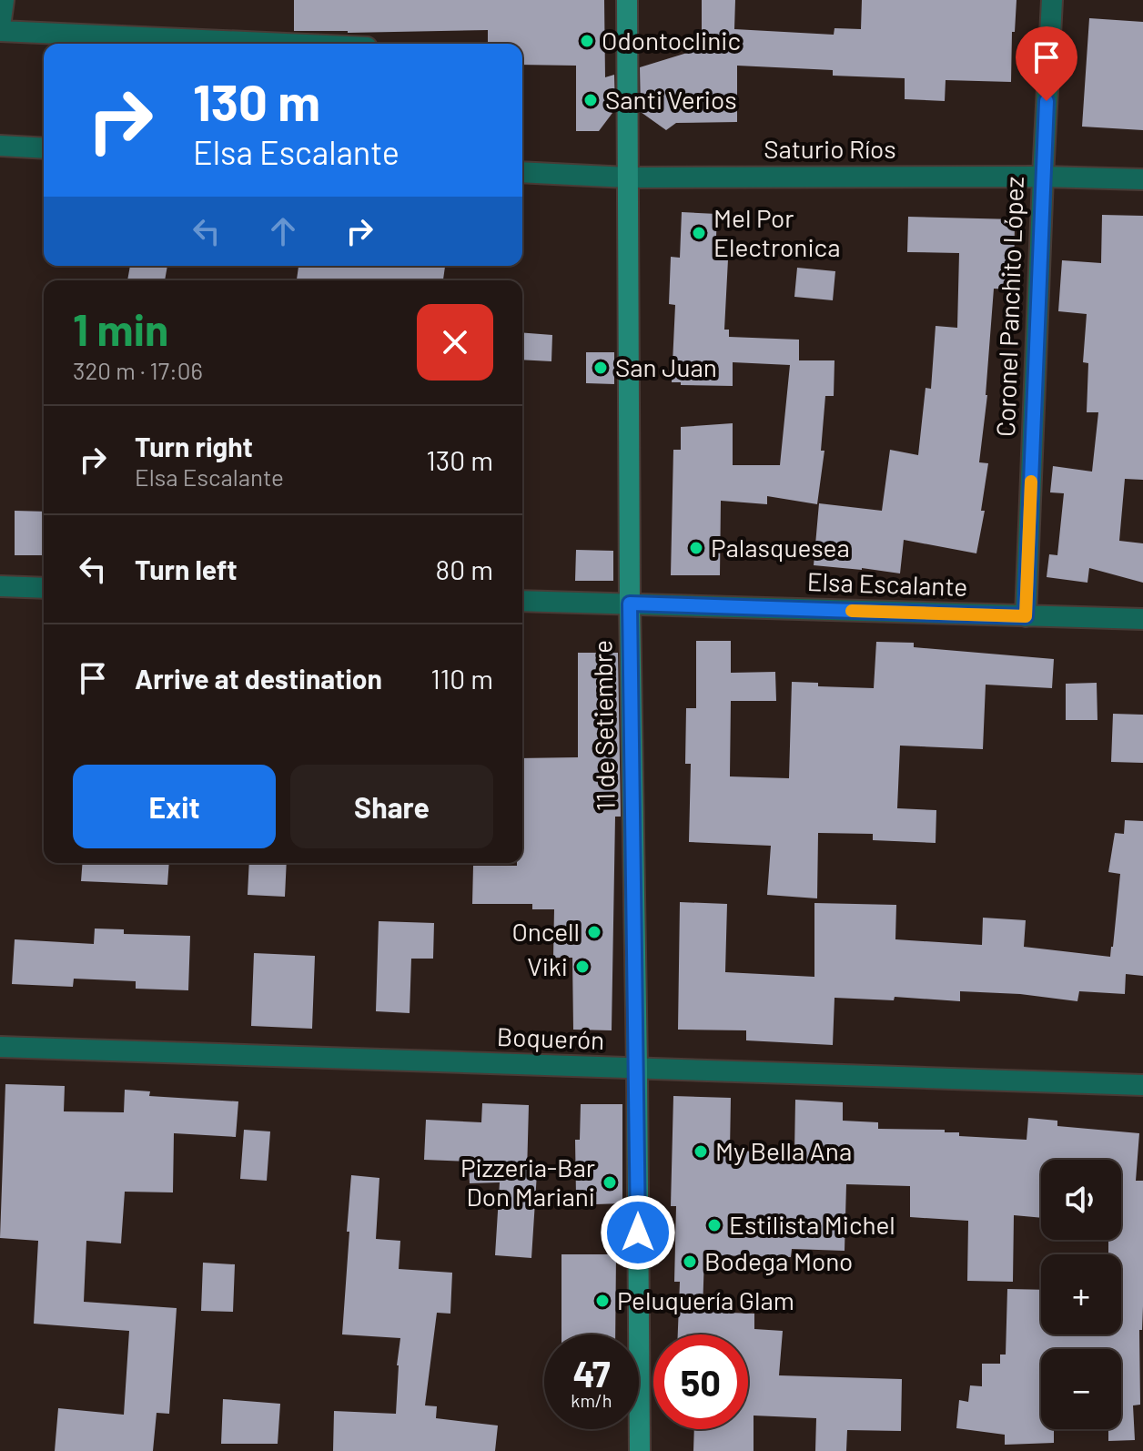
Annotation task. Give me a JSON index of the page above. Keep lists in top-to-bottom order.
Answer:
{
  "streets": {
    "main road": ["11 de Setiembre"],
    "street": [
      "Saturio Ríos",
      "Coronel Panchito López",
      "Elsa Escalante",
      "Boquerón"
    ]
  },
  "crossings": [
    ["Saturio Ríos", "Coronel Panchito López"],
    ["Saturio Ríos", "11 de Setiembre"],
    ["Coronel Panchito López", "Elsa Escalante"],
    ["Elsa Escalante", "11 de Setiembre"],
    ["11 de Setiembre", "Boquerón"]
  ],
  "places": [
    "Odontoclinic",
    "Santi Verios",
    "Mel Por Electronica",
    "San Juan",
    "Palasquesea",
    "Oncell",
    "Viki",
    "My Bella Ana",
    "Pizzeria-Bar Don Mariani",
    "Estilista Michel",
    "Bodega Mono",
    "Peluquería Glam"
  ],
  "page": {
    "turn": ["130 m", "Elsa Escalante"],
    "heading": ["1 min", "320 m · 17:06"],
    "list": [
      {
        "name": "Turn right",
        "note": "Elsa Escalante",
        "value": "130 m"
      },
      {
        "name": "Turn left",
        "value": "80 m"
      },
      {
        "name": "Arrive at destination",
        "value": "110 m"
      }
    ],
    "buttons": ["Exit", "Share"],
    "map_buttons": ["+", "−"],
    "speed": "47 km/h",
    "limit": "50"
  }
}
